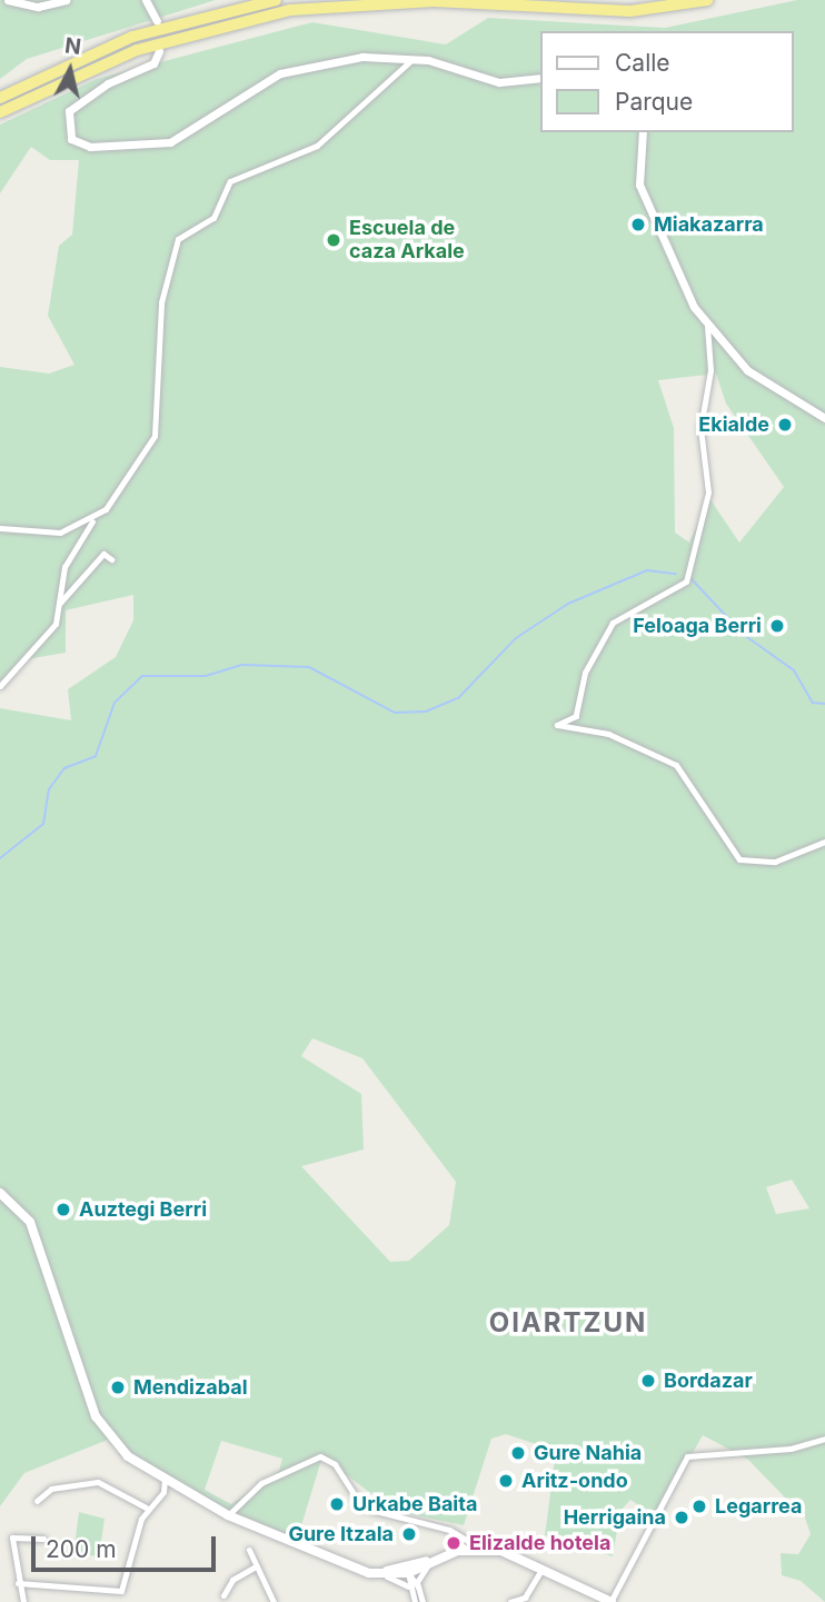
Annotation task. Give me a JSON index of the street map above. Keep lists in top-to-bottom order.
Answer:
{
  "districts": ["OIARTZUN"],
  "places": [
    "Miakazarra",
    "Escuela de caza Arkale",
    "Ekialde",
    "Feloaga Berri",
    "Auztegi Berri",
    "Bordazar",
    "Mendizabal",
    "Gure Nahia",
    "Aritz-ondo",
    "Urkabe Baita",
    "Legarrea",
    "Herrigaina",
    "Gure Itzala",
    "Elizalde hotela"
  ],
  "legend": ["Calle", "Parque"],
  "scale_bar": "200 m",
  "north": "top"
}
